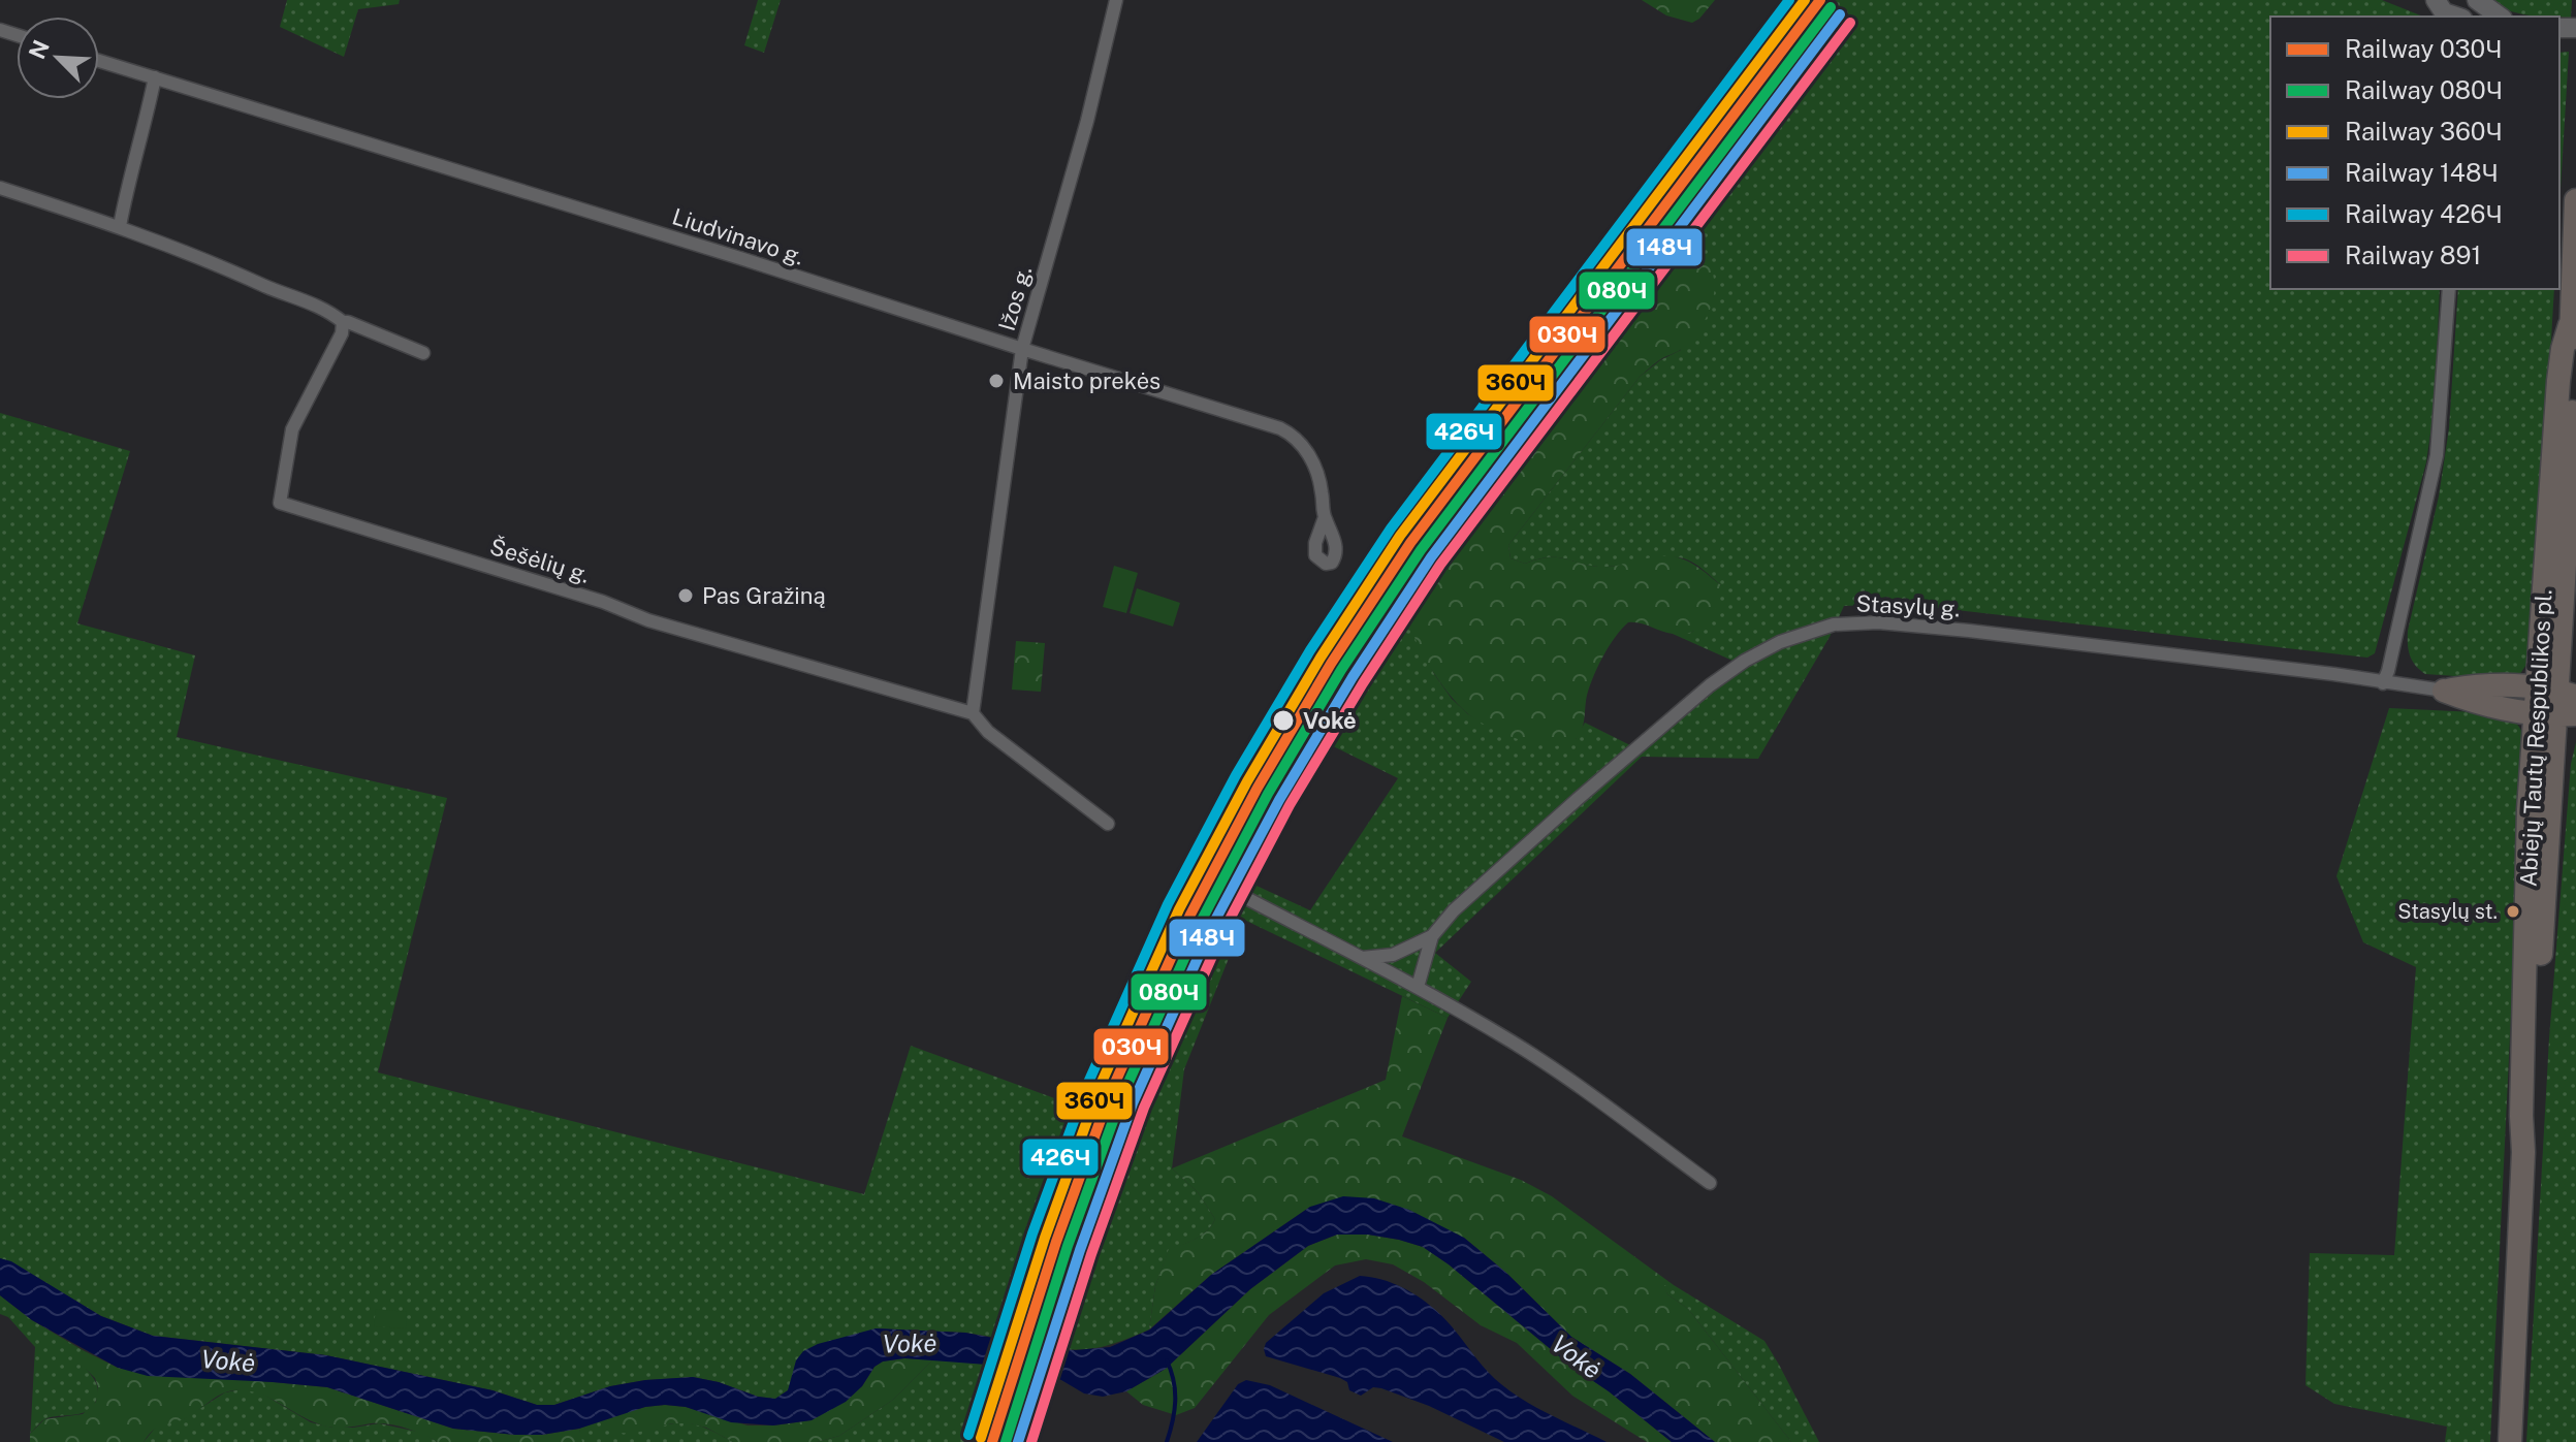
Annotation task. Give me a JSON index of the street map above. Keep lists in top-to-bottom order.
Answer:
{
  "streets": {
    "highway": ["Abiejų Tautų Respublikos pl."],
    "street": [
      "Liudvinavo g.",
      "Ižos g.",
      "Šešėlių g.",
      "Stasylų g."
    ]
  },
  "crossings": [
    ["Liudvinavo g.", "Ižos g."],
    ["Ižos g.", "Šešėlių g."]
  ],
  "water": ["Vokė"],
  "places": [
    "Maisto prekės",
    "Pas Gražiną",
    "Vokė",
    "Stasylų st."
  ],
  "lines": [
    "rail line 030Ч",
    "rail line 360Ч",
    "rail line 426Ч",
    "rail line 080Ч",
    "rail line 148Ч",
    "rail line 891"
  ],
  "legend": [
    "Railway 030Ч",
    "Railway 080Ч",
    "Railway 360Ч",
    "Railway 148Ч",
    "Railway 426Ч",
    "Railway 891"
  ],
  "north": "top left"
}
